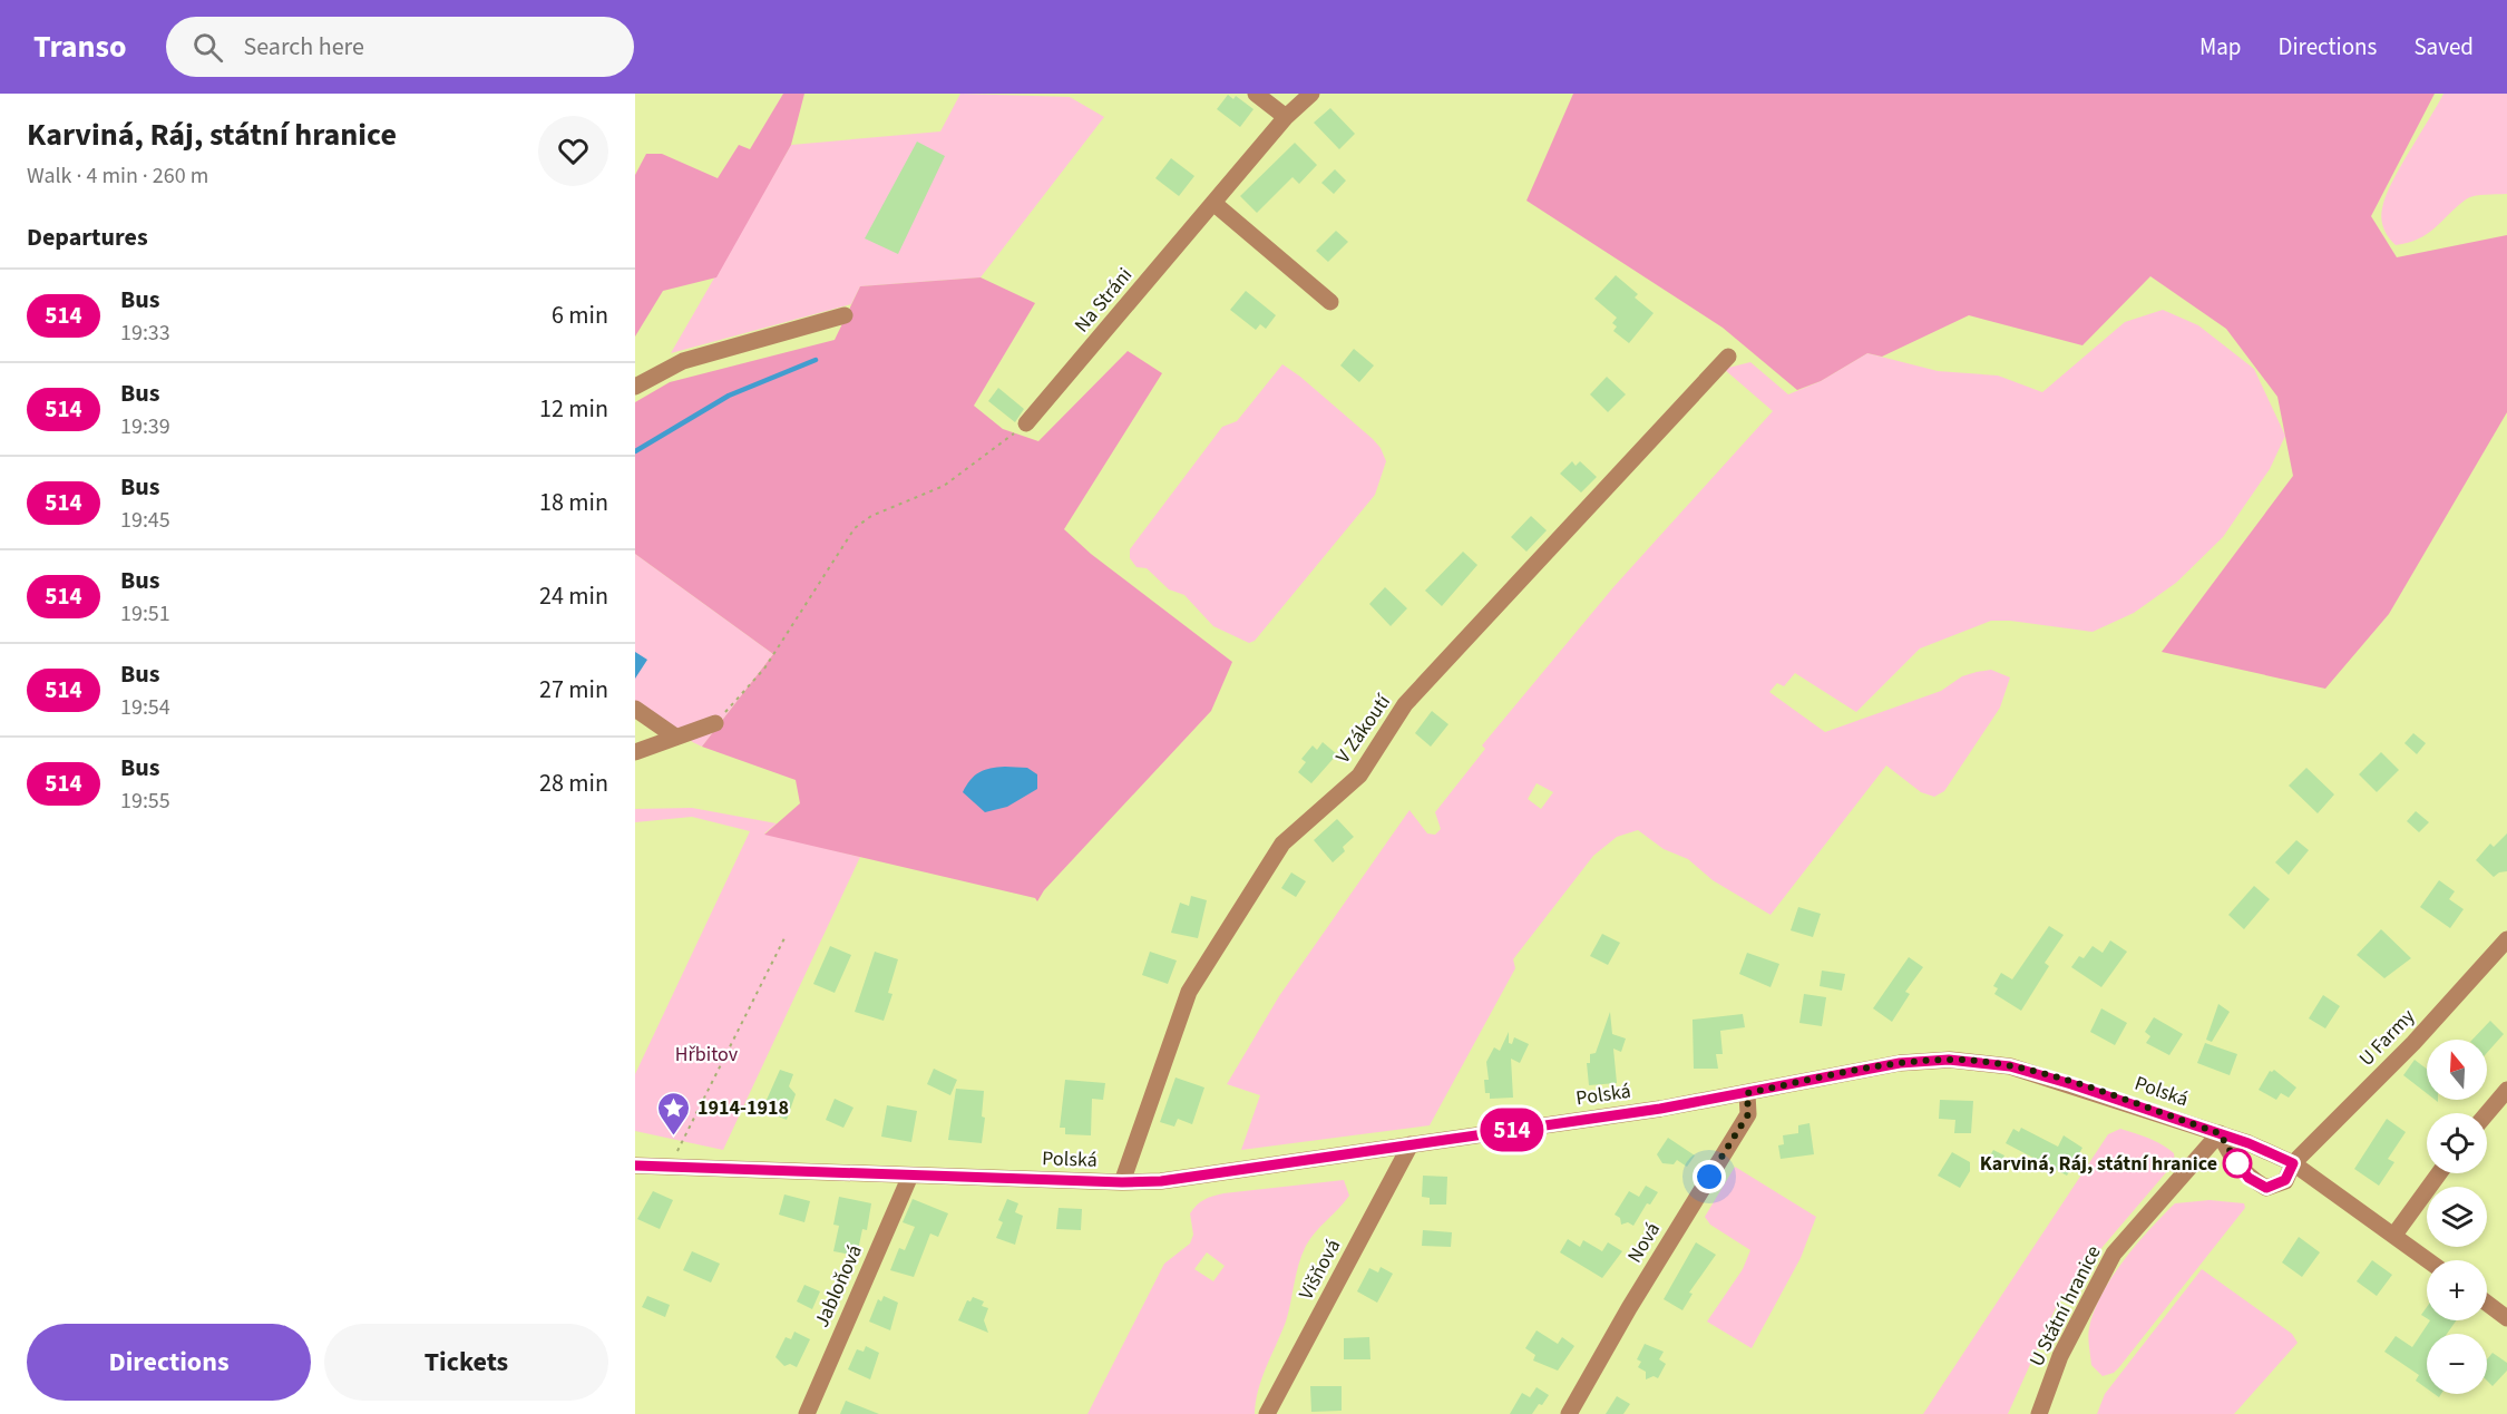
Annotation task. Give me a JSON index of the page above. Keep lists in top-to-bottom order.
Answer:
{
  "streets": {
    "street": [
      "Na Stráni",
      "V Zákoutí",
      "U Farmy",
      "Polská",
      "Nová",
      "Višňová",
      "Jabloňová",
      "U Státní hranice"
    ]
  },
  "crossings": [
    ["V Zákoutí", "Polská"],
    ["U Farmy", "Polská"],
    ["U Farmy", "U Státní hranice"],
    ["Polská", "Nová"],
    ["Polská", "Višňová"],
    ["Polská", "Jabloňová"],
    ["Polská", "U Státní hranice"]
  ],
  "parks": ["Hřbitov"],
  "places": {
    "place": ["1914-1918"],
    "other": ["Karviná, Ráj, státní hranice"]
  },
  "lines": ["bus line 514"],
  "north": "top",
  "page": {
    "header": "Transo",
    "search": "Search here",
    "nav": ["Map", "Directions", "Saved"],
    "heading": [
      ["Karviná, Ráj, státní hranice", "Walk · 4 min · 260 m"],
      "Departures"
    ],
    "on_map": "514",
    "list": [
      {
        "mark": "514",
        "name": "Bus",
        "note": "19:33",
        "value": "6 min"
      },
      {
        "mark": "514",
        "name": "Bus",
        "note": "19:39",
        "value": "12 min"
      },
      {
        "mark": "514",
        "name": "Bus",
        "note": "19:45",
        "value": "18 min"
      },
      {
        "mark": "514",
        "name": "Bus",
        "note": "19:51",
        "value": "24 min"
      },
      {
        "mark": "514",
        "name": "Bus",
        "note": "19:54",
        "value": "27 min"
      },
      {
        "mark": "514",
        "name": "Bus",
        "note": "19:55",
        "value": "28 min"
      }
    ],
    "map_buttons": ["+", "−"],
    "buttons": ["Directions", "Tickets"]
  }
}
